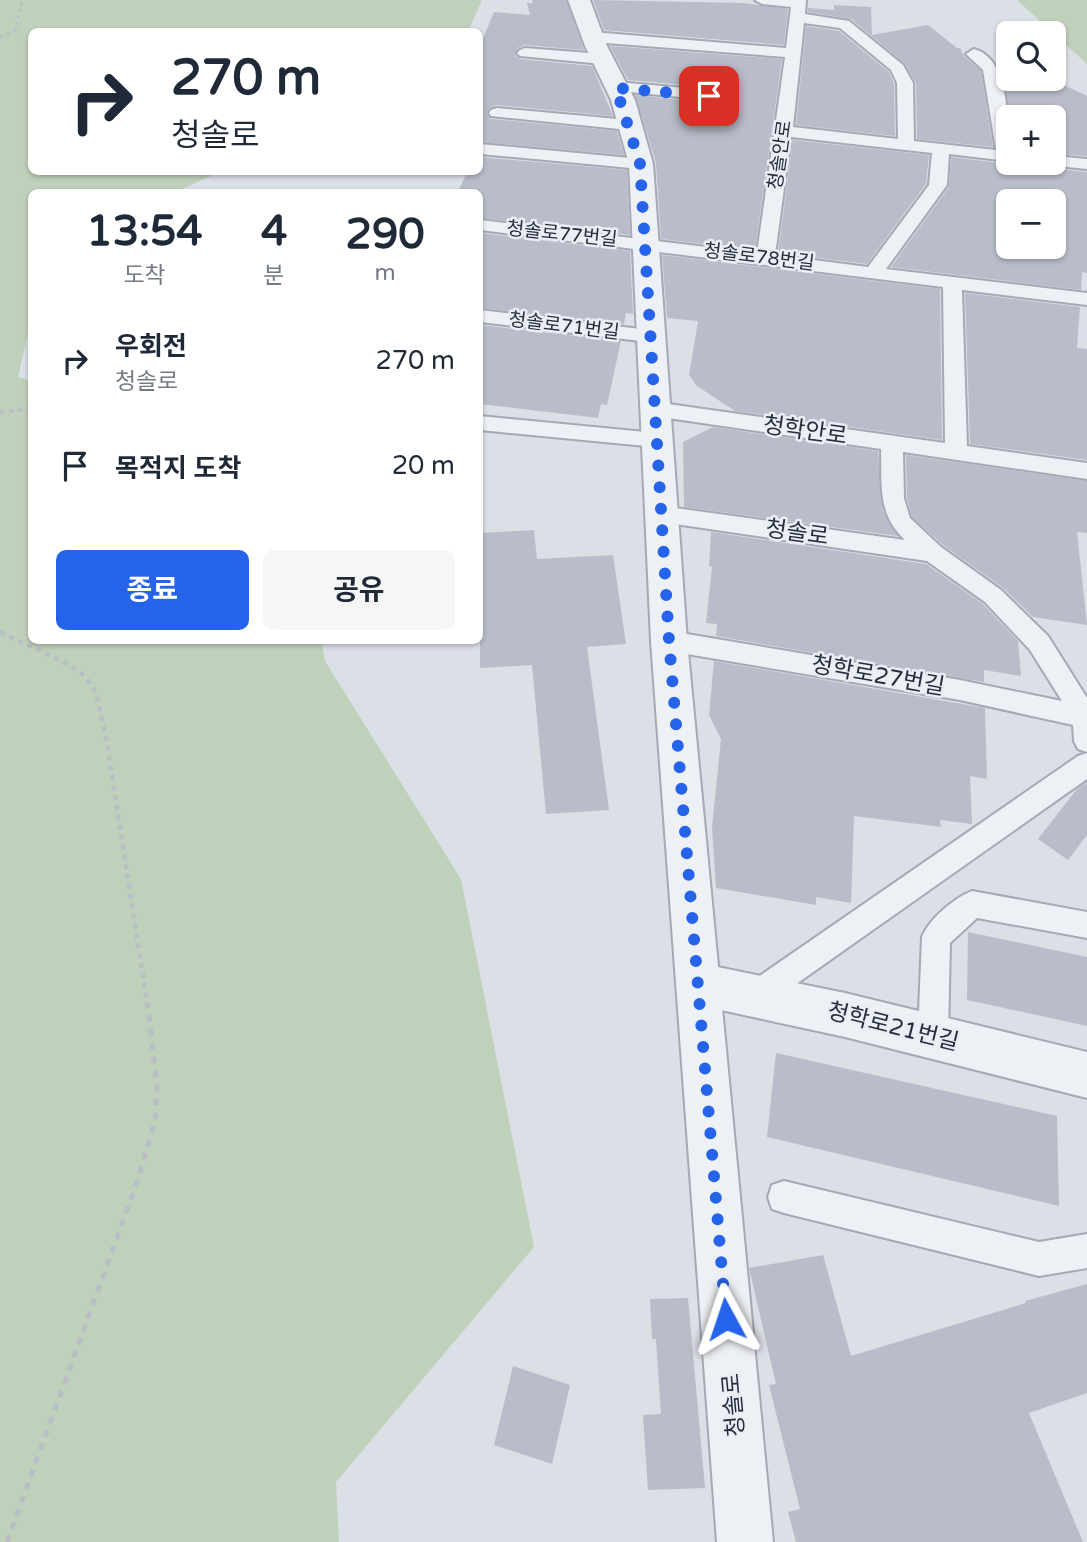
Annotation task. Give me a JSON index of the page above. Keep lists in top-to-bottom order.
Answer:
{
  "streets": {
    "street": ["청솔로", "청학로21번길"],
    "lane": [
      "청솔안로",
      "청솔로77번길",
      "청솔로78번길",
      "청솔로71번길",
      "청학안로",
      "청학로27번길"
    ]
  },
  "crossings": [
    ["청솔안로", "청솔로78번길"],
    ["청솔로77번길", "청솔로78번길"],
    ["청솔로77번길", "청솔로"],
    ["청솔로78번길", "청솔로"],
    ["청솔로71번길", "청솔로"],
    ["청학안로", "청솔로"],
    ["청솔로", "청학로27번길"],
    ["청솔로", "청학로21번길"]
  ],
  "page": {
    "map_buttons": ["+", "−"],
    "turn": ["270 m", "청솔로"],
    "eta": [
      "13:54",
      "도착",
      "4",
      "분",
      "290",
      "m"
    ],
    "list": [
      {
        "name": "우회전",
        "note": "청솔로",
        "value": "270 m"
      },
      {
        "name": "목적지 도착",
        "value": "20 m"
      }
    ],
    "buttons": ["종료", "공유"]
  }
}
